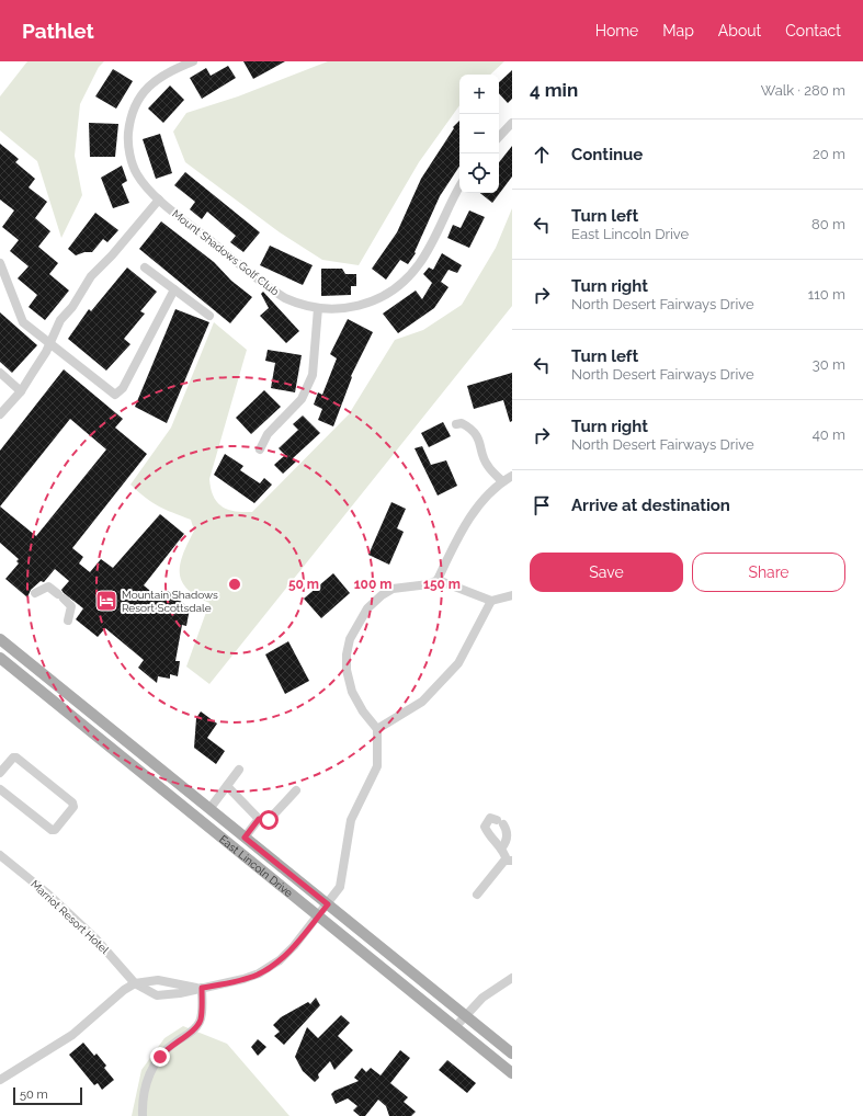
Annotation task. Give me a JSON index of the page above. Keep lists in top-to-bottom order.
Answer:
{
  "streets": {
    "main road": ["East Lincoln Drive"],
    "street": ["Mount Shadows Golf Club", "Marriot Resort Hotel"]
  },
  "crossings": [
    ["East Lincoln Drive", "Marriot Resort Hotel"]
  ],
  "places": {
    "hotel": ["Mountain Shadows Resort Scottsdale"]
  },
  "scale_bar": "50 m",
  "page": {
    "header": "Pathlet",
    "nav": [
      "Home",
      "Map",
      "About",
      "Contact"
    ],
    "heading": ["4 min", "Walk · 280 m"],
    "map_buttons": ["+", "−"],
    "list": [
      ["Continue", "20 m"],
      ["Turn left", "East Lincoln Drive", "80 m"],
      ["Turn right", "North Desert Fairways Drive", "110 m"],
      ["Turn left", "North Desert Fairways Drive", "30 m"],
      ["Turn right", "North Desert Fairways Drive", "40 m"],
      "Arrive at destination"
    ],
    "buttons": ["Save", "Share"],
    "scale": "50 m"
  },
  "rings": ["50 m", "100 m", "150 m"]
}
